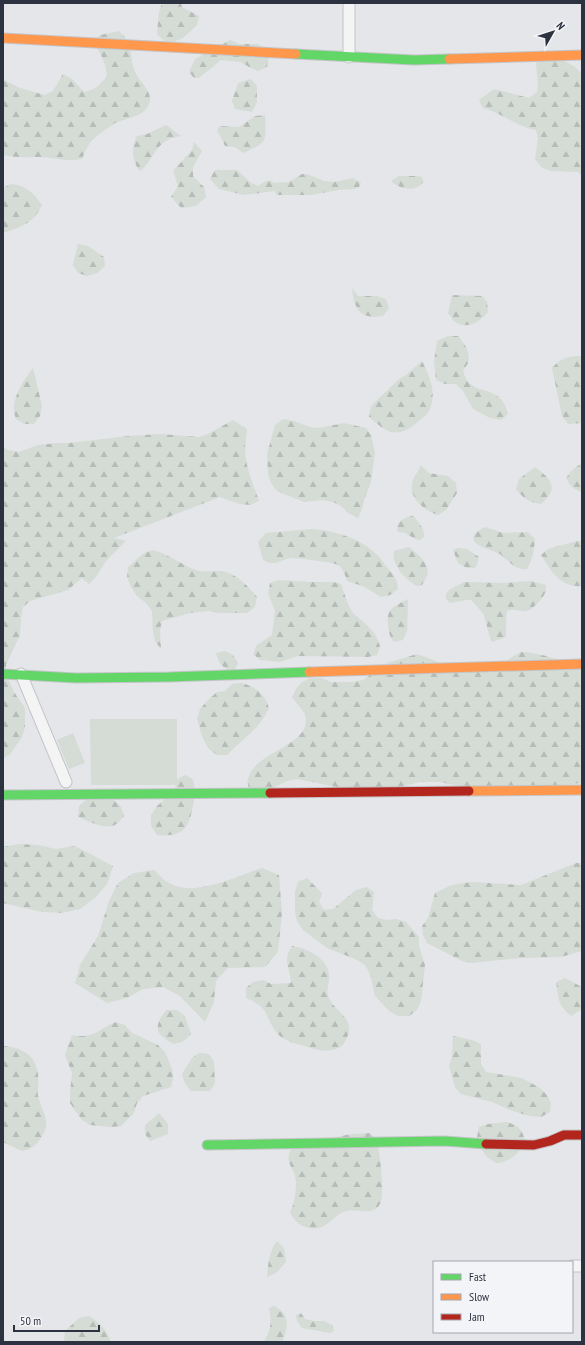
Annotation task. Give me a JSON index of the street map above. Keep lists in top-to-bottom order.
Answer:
{
  "legend": ["Fast", "Slow", "Jam"],
  "scale_bar": "50 m",
  "north": "top right"
}
